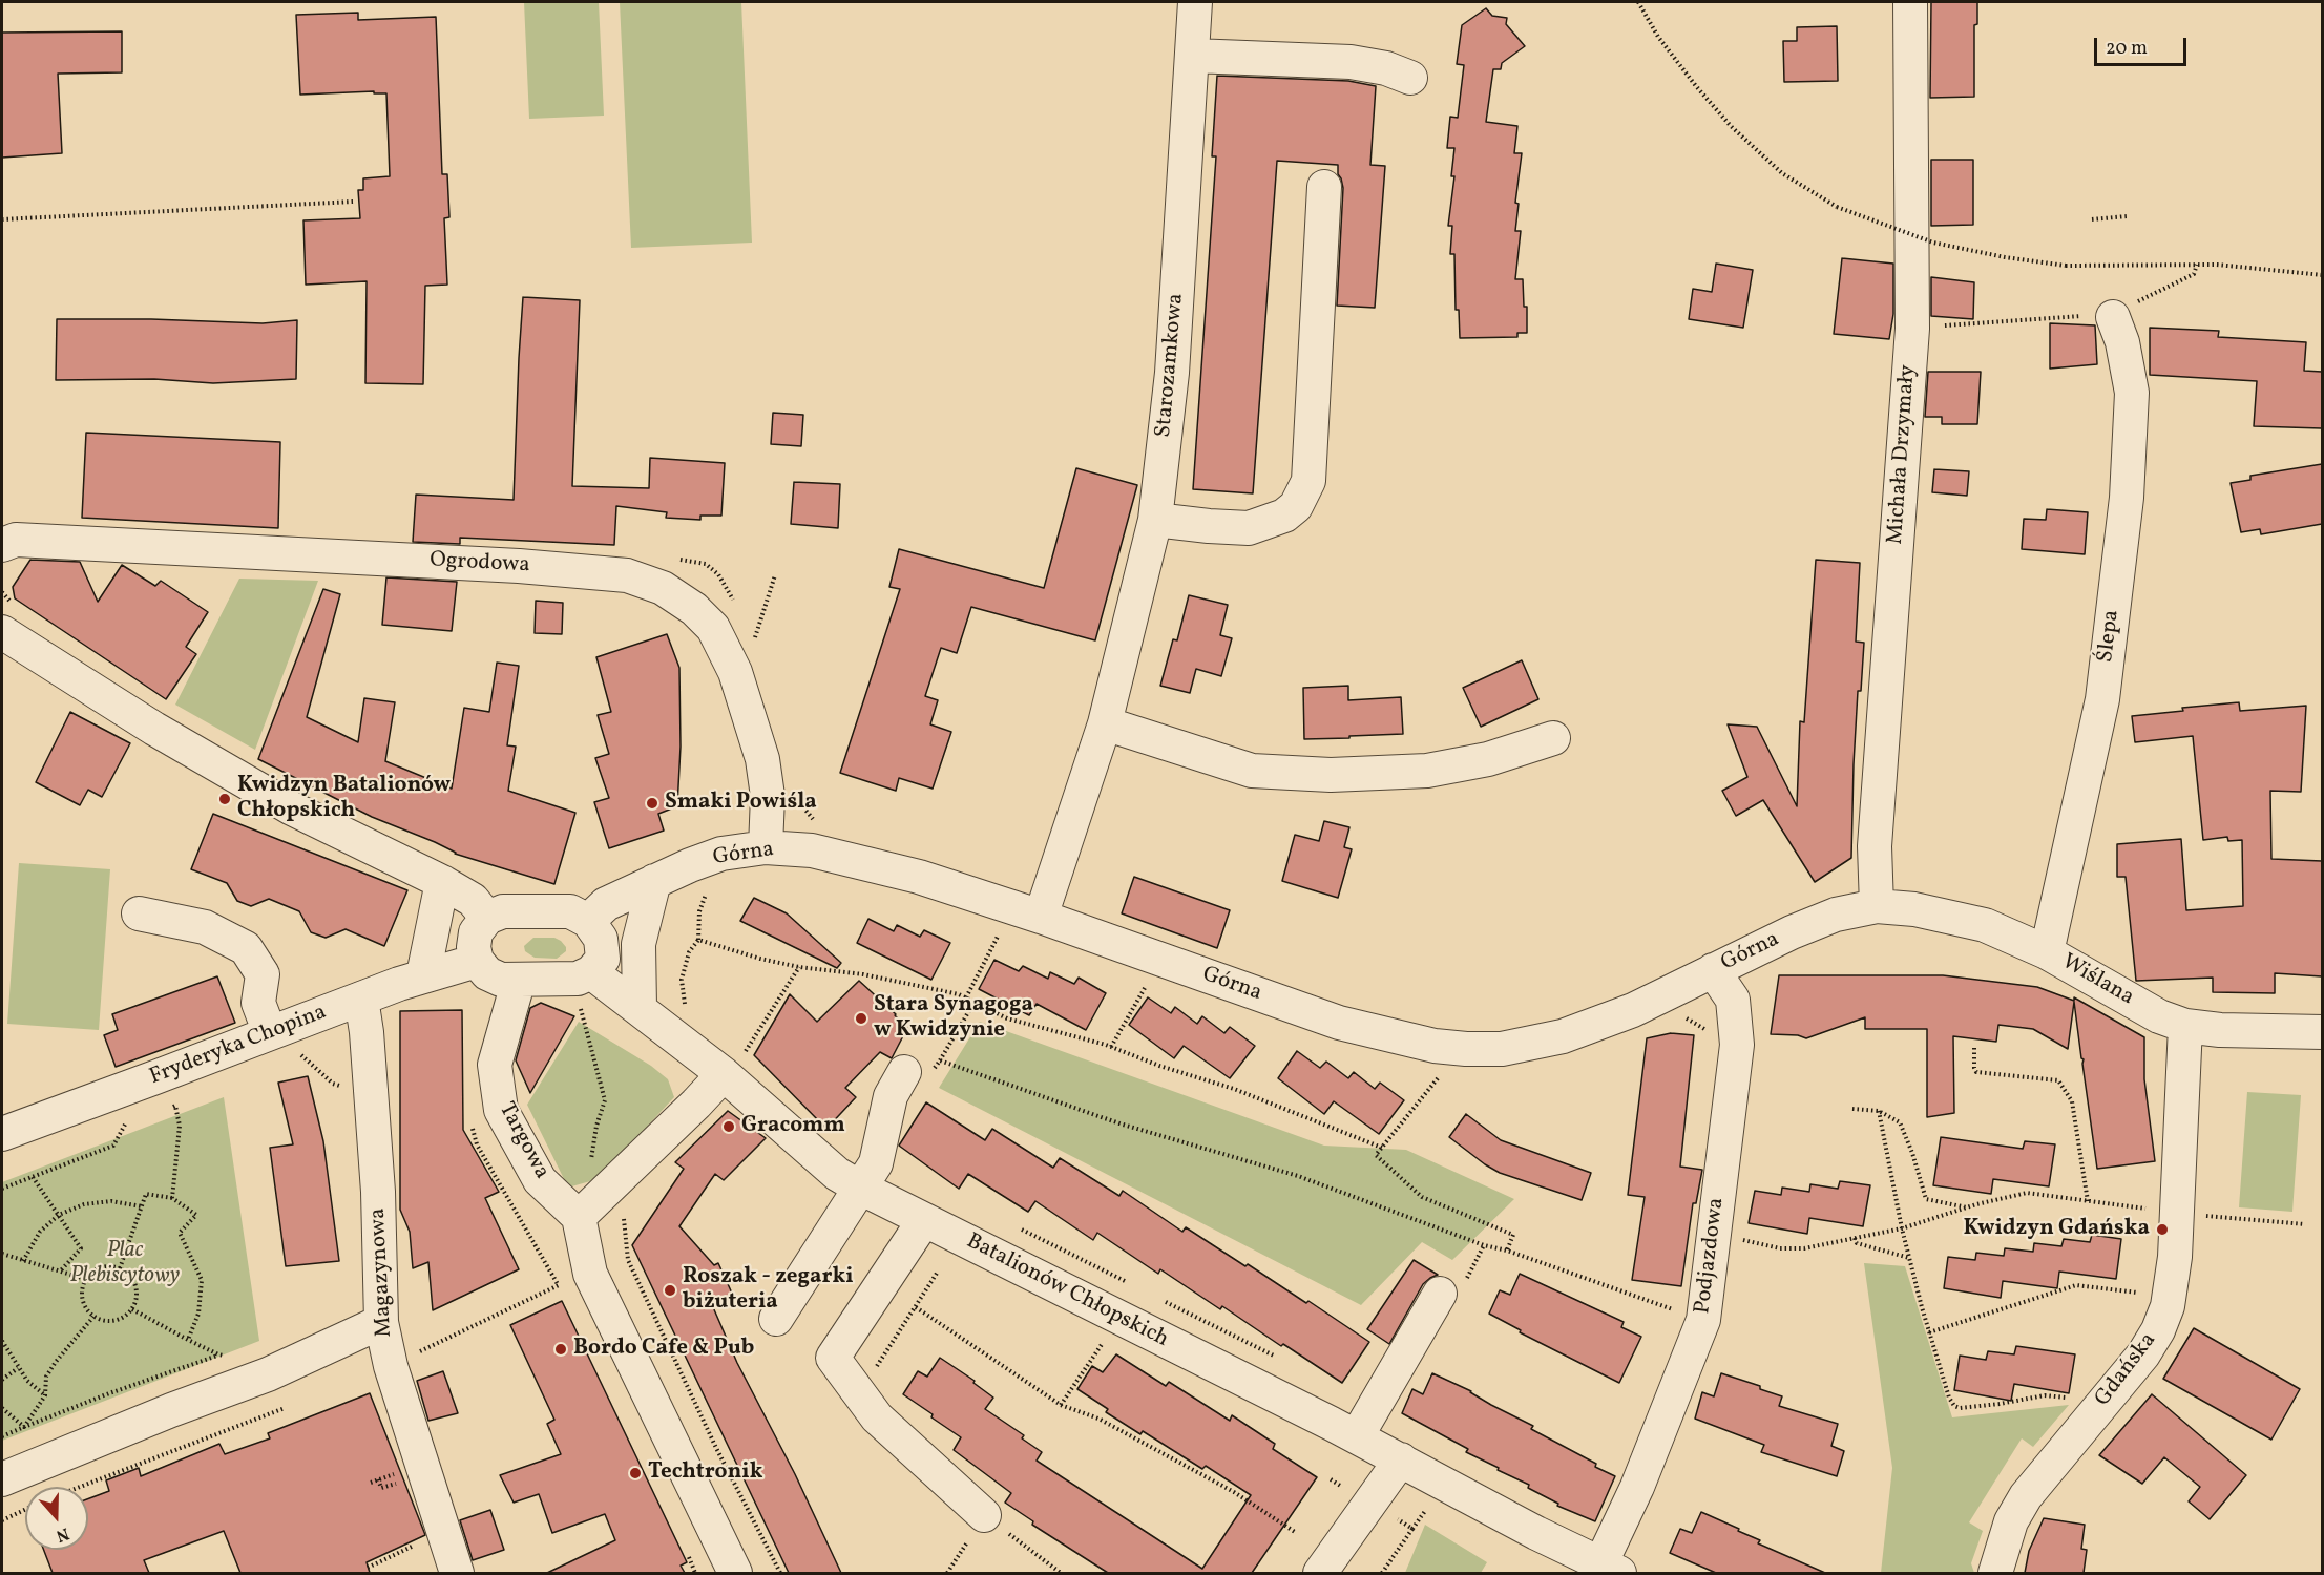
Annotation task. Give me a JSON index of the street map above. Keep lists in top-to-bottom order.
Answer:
{
  "streets": {
    "street": [
      "Starozamkowa",
      "Michała Drzymały",
      "Ogrodowa",
      "Ślepa",
      "Górna",
      "Wiślana",
      "Fryderyka Chopina",
      "Targowa",
      "Podjazdowa",
      "Magazynowa",
      "Batalionów Chłopskich",
      "Gdańska"
    ]
  },
  "crossings": [
    ["Starozamkowa", "Górna"],
    ["Michała Drzymały", "Górna"],
    ["Michała Drzymały", "Wiślana"],
    ["Ogrodowa", "Górna"],
    ["Ślepa", "Wiślana"],
    ["Górna", "Wiślana"],
    ["Górna", "Podjazdowa"],
    ["Wiślana", "Gdańska"],
    ["Fryderyka Chopina", "Magazynowa"],
    ["Podjazdowa", "Batalionów Chłopskich"]
  ],
  "parks": ["Plac Plebiscytowy"],
  "places": [
    "Kwidzyn Batalionów Chłopskich",
    "Smaki Powiśla",
    "Stara Synagoga w Kwidzynie",
    "Gracomm",
    "Kwidzyn Gdańska",
    "Roszak - zegarki biżuteria",
    "Bordo Cafe & Pub",
    "Techtronik"
  ],
  "scale_bar": "20 m",
  "north": "bottom"
}
